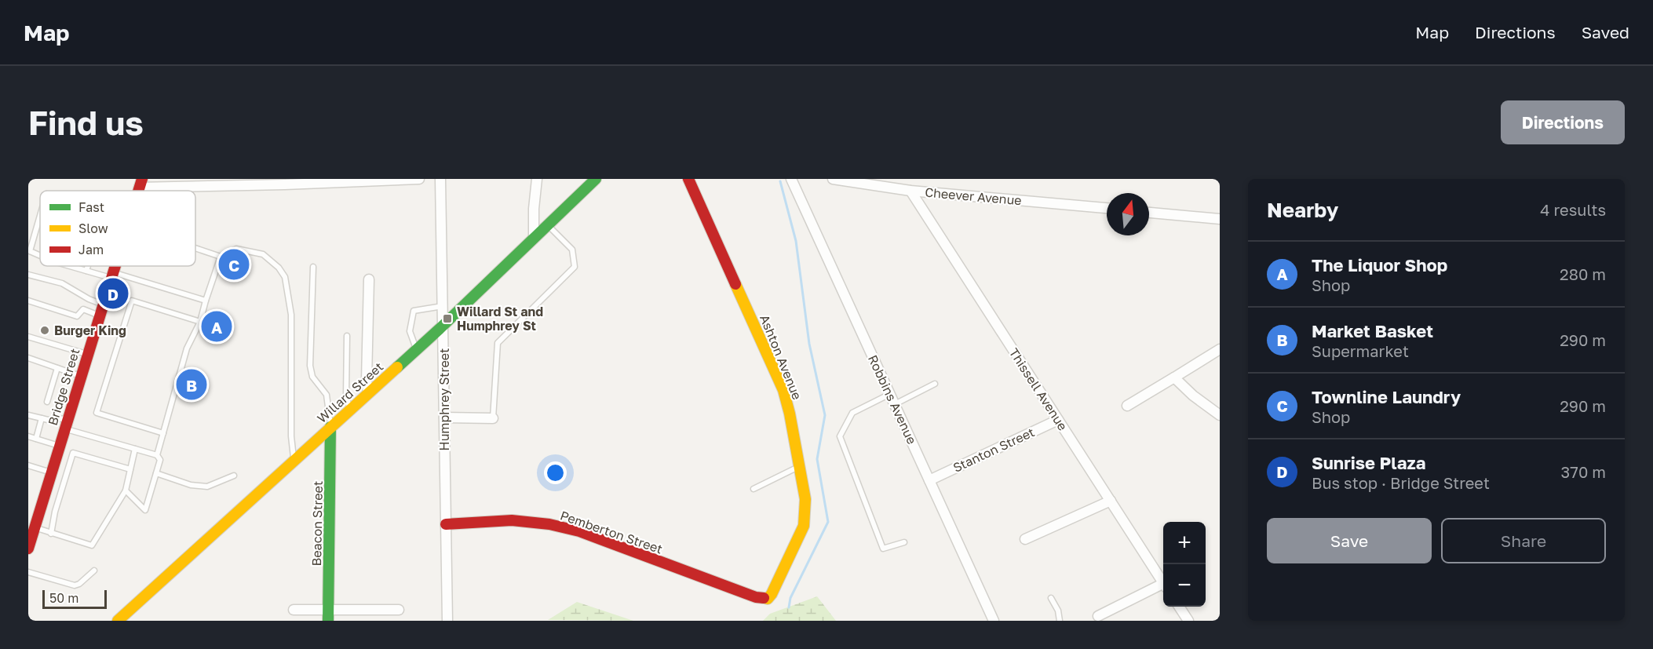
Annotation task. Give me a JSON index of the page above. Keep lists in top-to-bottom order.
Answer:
{
  "streets": {
    "main road": [
      "Ashton Avenue",
      "Bridge Street",
      "Willard Street",
      "Beacon Street",
      "Pemberton Street"
    ],
    "street": [
      "Cheever Avenue",
      "Thissell Avenue",
      "Humphrey Street",
      "Robbins Avenue",
      "Stanton Street"
    ]
  },
  "crossings": [
    ["Cheever Avenue", "Thissell Avenue"],
    ["Ashton Avenue", "Pemberton Street"],
    ["Thissell Avenue", "Stanton Street"],
    ["Willard Street", "Humphrey Street"],
    ["Willard Street", "Beacon Street"],
    ["Humphrey Street", "Pemberton Street"],
    ["Robbins Avenue", "Stanton Street"]
  ],
  "places": {
    "transit": ["Willard St and Humphrey St"],
    "other": ["Burger King"]
  },
  "legend": ["Fast", "Slow", "Jam"],
  "scale_bar": "50 m",
  "north": "top",
  "page": {
    "header": "Map",
    "nav": ["Map", "Directions", "Saved"],
    "buttons": [
      "Directions",
      ["Save", "Share"]
    ],
    "title": "Find us",
    "heading": ["Nearby", "4 results"],
    "list": [
      {
        "mark": "A",
        "name": "The Liquor Shop",
        "note": "Shop",
        "value": "280 m"
      },
      {
        "mark": "B",
        "name": "Market Basket",
        "note": "Supermarket",
        "value": "290 m"
      },
      {
        "mark": "C",
        "name": "Townline Laundry",
        "note": "Shop",
        "value": "290 m"
      },
      {
        "mark": "D",
        "name": "Sunrise Plaza",
        "note": "Bus stop · Bridge Street",
        "value": "370 m"
      }
    ],
    "pins": [
      "C",
      "D",
      "A",
      "B"
    ],
    "map_buttons": ["+", "−"],
    "scale": "50 m"
  }
}
